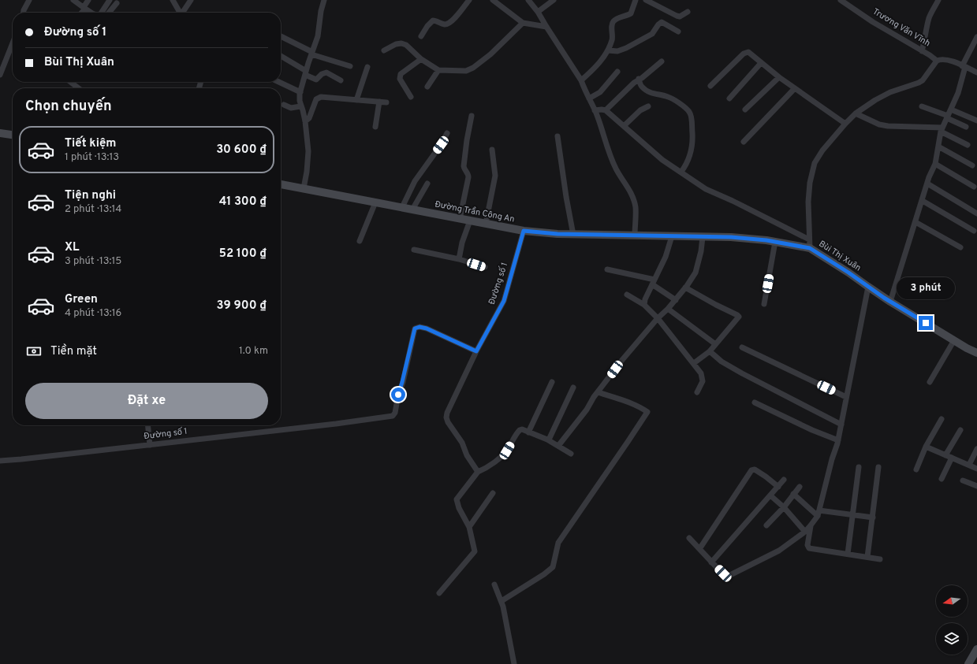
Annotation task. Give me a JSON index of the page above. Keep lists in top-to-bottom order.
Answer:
{
  "streets": {
    "main road": ["Đường Trần Công An", "Bùi Thị Xuân"],
    "street": ["Trương Văn Vĩnh", "Đường số 1"]
  },
  "crossings": [
    ["Đường Trần Công An", "Bùi Thị Xuân"],
    ["Đường Trần Công An", "Đường số 1"]
  ],
  "north": "left",
  "page": {
    "banner": ["Đường số 1", "Bùi Thị Xuân"],
    "heading": "Chọn chuyến",
    "list": [
      {
        "name": "Tiết kiệm",
        "note": "1 phút · 13:13",
        "value": "30 600 ₫"
      },
      {
        "name": "Tiện nghi",
        "note": "2 phút · 13:14",
        "value": "41 300 ₫"
      },
      {
        "name": "XL",
        "note": "3 phút · 13:15",
        "value": "52 100 ₫"
      },
      {
        "name": "Green",
        "note": "4 phút · 13:16",
        "value": "39 900 ₫"
      }
    ],
    "bubble": "3 phút",
    "pay": ["Tiền mặt", "1.0 km"],
    "buttons": "Đặt xe"
  }
}
